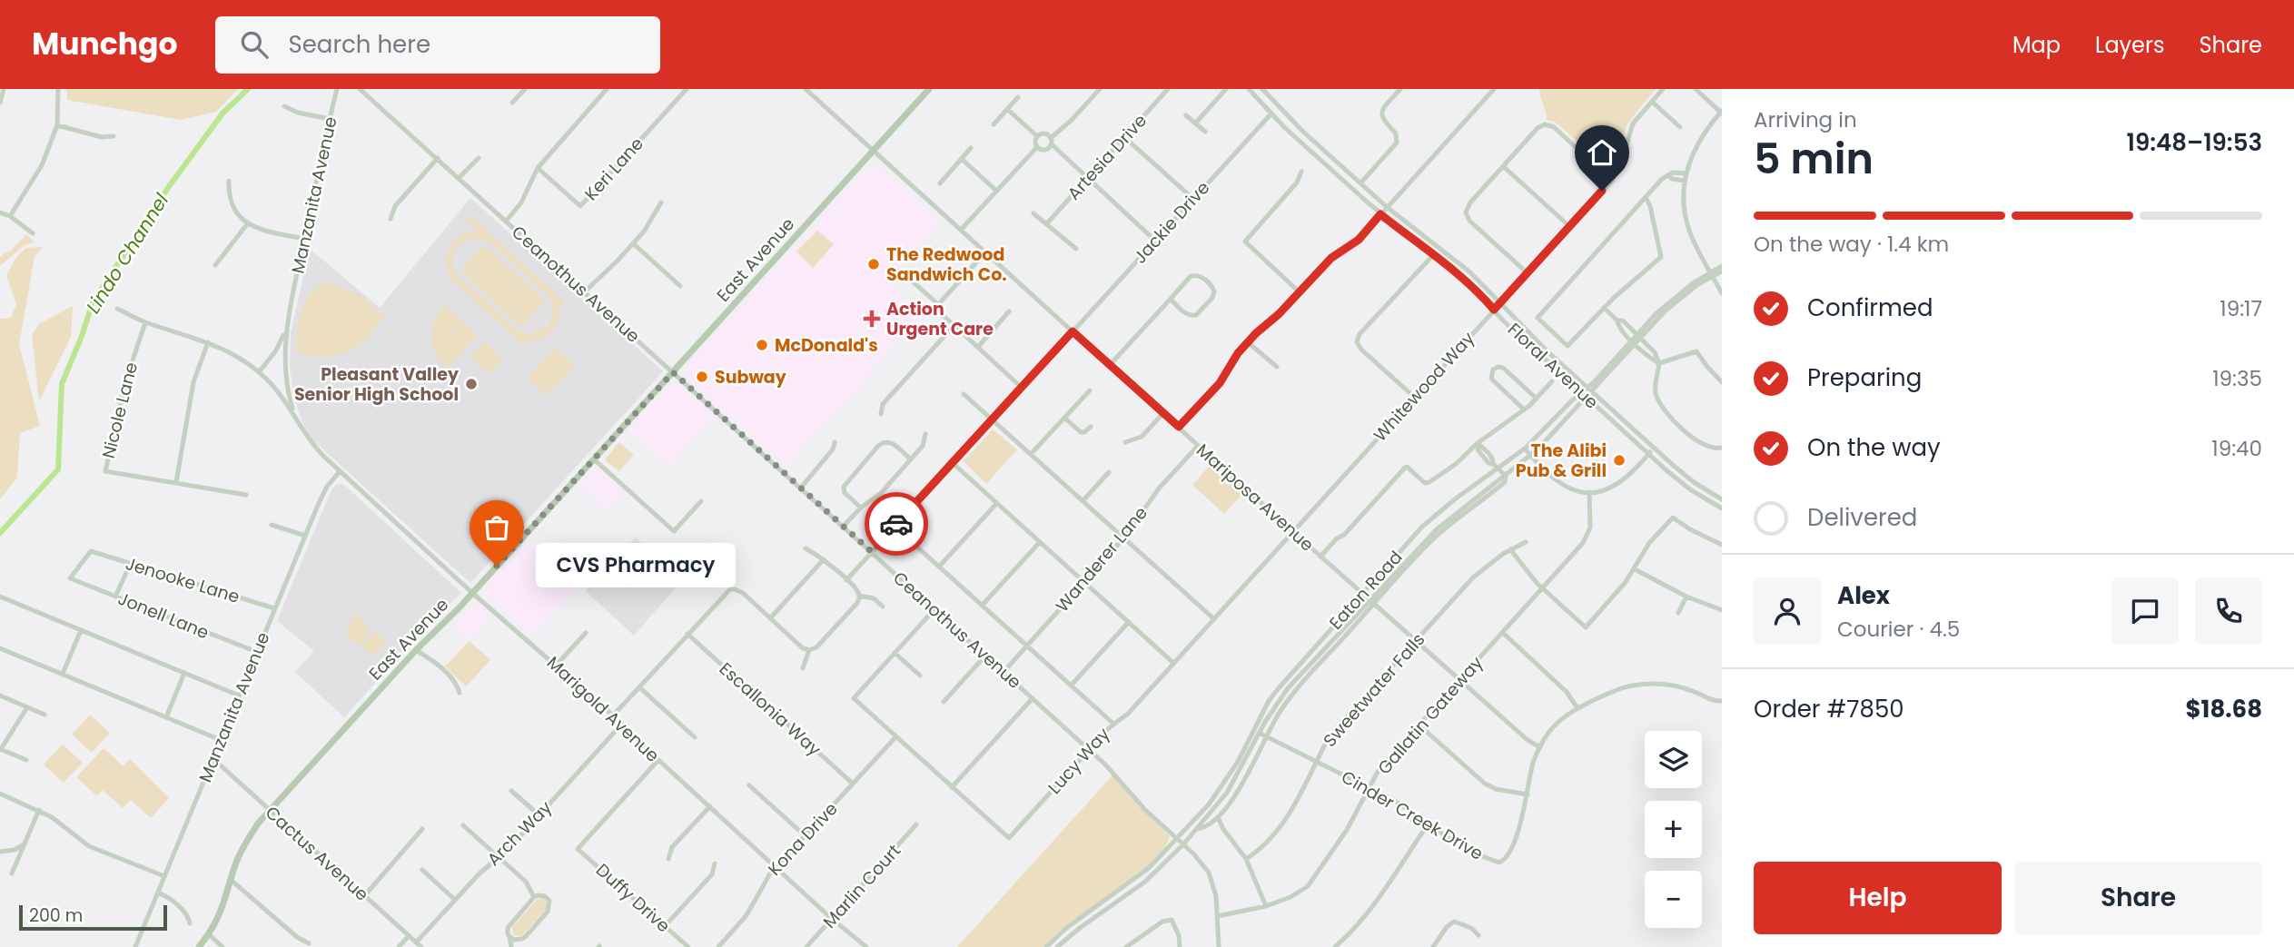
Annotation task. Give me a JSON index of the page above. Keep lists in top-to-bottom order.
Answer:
{
  "streets": {
    "main road": ["East Avenue"],
    "street": [
      "Artesia Drive",
      "Keri Lane",
      "Manzanita Avenue",
      "Jackie Drive",
      "Ceanothus Avenue",
      "Floral Avenue",
      "Whitewood Way",
      "Nicole Lane",
      "Mariposa Avenue",
      "Wanderer Lane",
      "Jenooke Lane",
      "Eaton Road",
      "Jonell Lane",
      "Sweetwater Falls",
      "Marigold Avenue",
      "Escallonia Way",
      "Gallatin Gateway",
      "Lucy Way",
      "Cinder Creek Drive",
      "Arch Way",
      "Kona Drive",
      "Cactus Avenue",
      "Marlin Court",
      "Duffy Drive"
    ]
  },
  "crossings": [
    ["Manzanita Avenue", "Jenooke Lane"],
    ["Manzanita Avenue", "Jonell Lane"],
    ["Manzanita Avenue", "Marigold Avenue"],
    ["Manzanita Avenue", "Cactus Avenue"],
    ["Jackie Drive", "Ceanothus Avenue"],
    ["Jackie Drive", "Floral Avenue"],
    ["Jackie Drive", "Mariposa Avenue"],
    ["East Avenue", "Ceanothus Avenue"],
    ["East Avenue", "Mariposa Avenue"],
    ["East Avenue", "Marigold Avenue"],
    ["East Avenue", "Cactus Avenue"],
    ["Ceanothus Avenue", "Wanderer Lane"],
    ["Ceanothus Avenue", "Eaton Road"],
    ["Ceanothus Avenue", "Gallatin Gateway"],
    ["Ceanothus Avenue", "Lucy Way"],
    ["Floral Avenue", "Whitewood Way"],
    ["Floral Avenue", "Eaton Road"],
    ["Whitewood Way", "Mariposa Avenue"],
    ["Whitewood Way", "Lucy Way"],
    ["Mariposa Avenue", "Wanderer Lane"],
    ["Mariposa Avenue", "Eaton Road"],
    ["Mariposa Avenue", "Sweetwater Falls"],
    ["Mariposa Avenue", "Gallatin Gateway"],
    ["Mariposa Avenue", "Lucy Way"],
    ["Jenooke Lane", "Jonell Lane"],
    ["Eaton Road", "Cinder Creek Drive"],
    ["Sweetwater Falls", "Cinder Creek Drive"],
    ["Marigold Avenue", "Arch Way"],
    ["Marigold Avenue", "Kona Drive"],
    ["Marigold Avenue", "Marlin Court"],
    ["Marigold Avenue", "Duffy Drive"],
    ["Escallonia Way", "Kona Drive"],
    ["Gallatin Gateway", "Cinder Creek Drive"],
    ["Lucy Way", "Kona Drive"],
    ["Arch Way", "Cactus Avenue"]
  ],
  "water": ["Lindo Channel"],
  "places": {
    "other": [
      "The Redwood Sandwich Co.",
      "McDonald's",
      "Subway",
      "Pleasant Valley Senior High School",
      "The Alibi Pub & Grill",
      "CVS Pharmacy"
    ],
    "health": ["Action Urgent Care"]
  },
  "scale_bar": "200 m",
  "page": {
    "header": "Munchgo",
    "search": "Search here",
    "nav": ["Map", "Layers", "Share"],
    "heading": ["5 min", "Arriving in", "19:48–19:53"],
    "panel": [
      "Alex",
      "Courier · 4.5",
      "Order #7850",
      "$18.68"
    ],
    "bar": "On the way · 1.4 km",
    "list": [
      ["Confirmed", "19:17"],
      ["Preparing", "19:35"],
      ["On the way", "19:40"],
      "Delivered"
    ],
    "bubble": "CVS Pharmacy",
    "map_buttons": ["+", "−"],
    "buttons": ["Help", "Share"],
    "scale": "200 m"
  }
}
